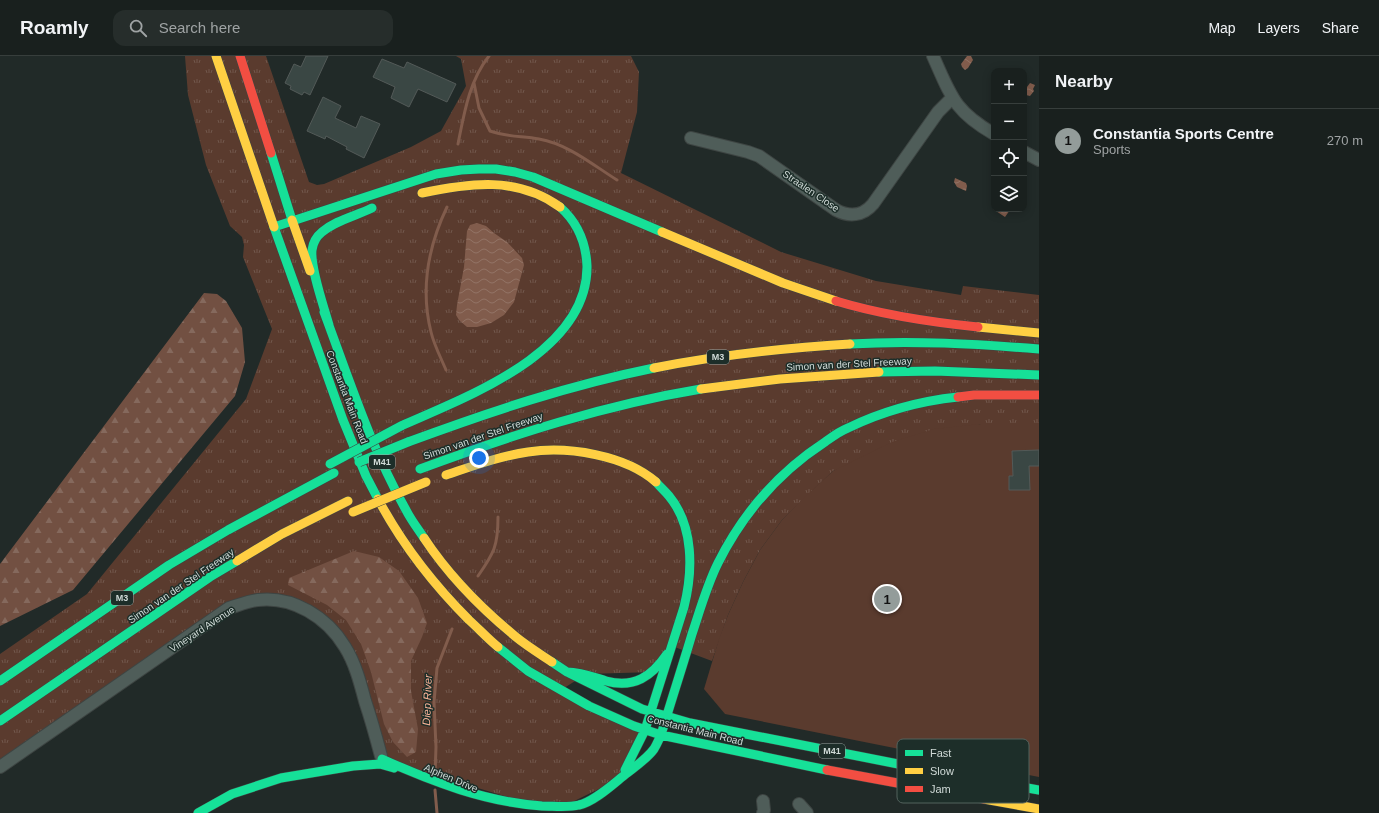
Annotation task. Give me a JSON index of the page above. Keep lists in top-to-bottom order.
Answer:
{
  "streets": {
    "main road": [
      "M3",
      "Simon van der Stel Freeway",
      "Constantia Main Road",
      "M41",
      "Alphen Drive"
    ],
    "street": ["Straalen Close", "Vineyard Avenue"]
  },
  "crossings": [
    ["Constantia Main Road", "Alphen Drive"],
    ["Vineyard Avenue", "Alphen Drive"]
  ],
  "water": ["Diep River"],
  "legend": ["Fast", "Slow", "Jam"],
  "page": {
    "header": "Roamly",
    "search": "Search here",
    "nav": ["Map", "Layers", "Share"],
    "heading": "Nearby",
    "map_buttons": ["+", "−"],
    "list": [
      {
        "mark": "1",
        "name": "Constantia Sports Centre",
        "note": "Sports",
        "value": "270 m"
      }
    ],
    "pins": "1"
  }
}
